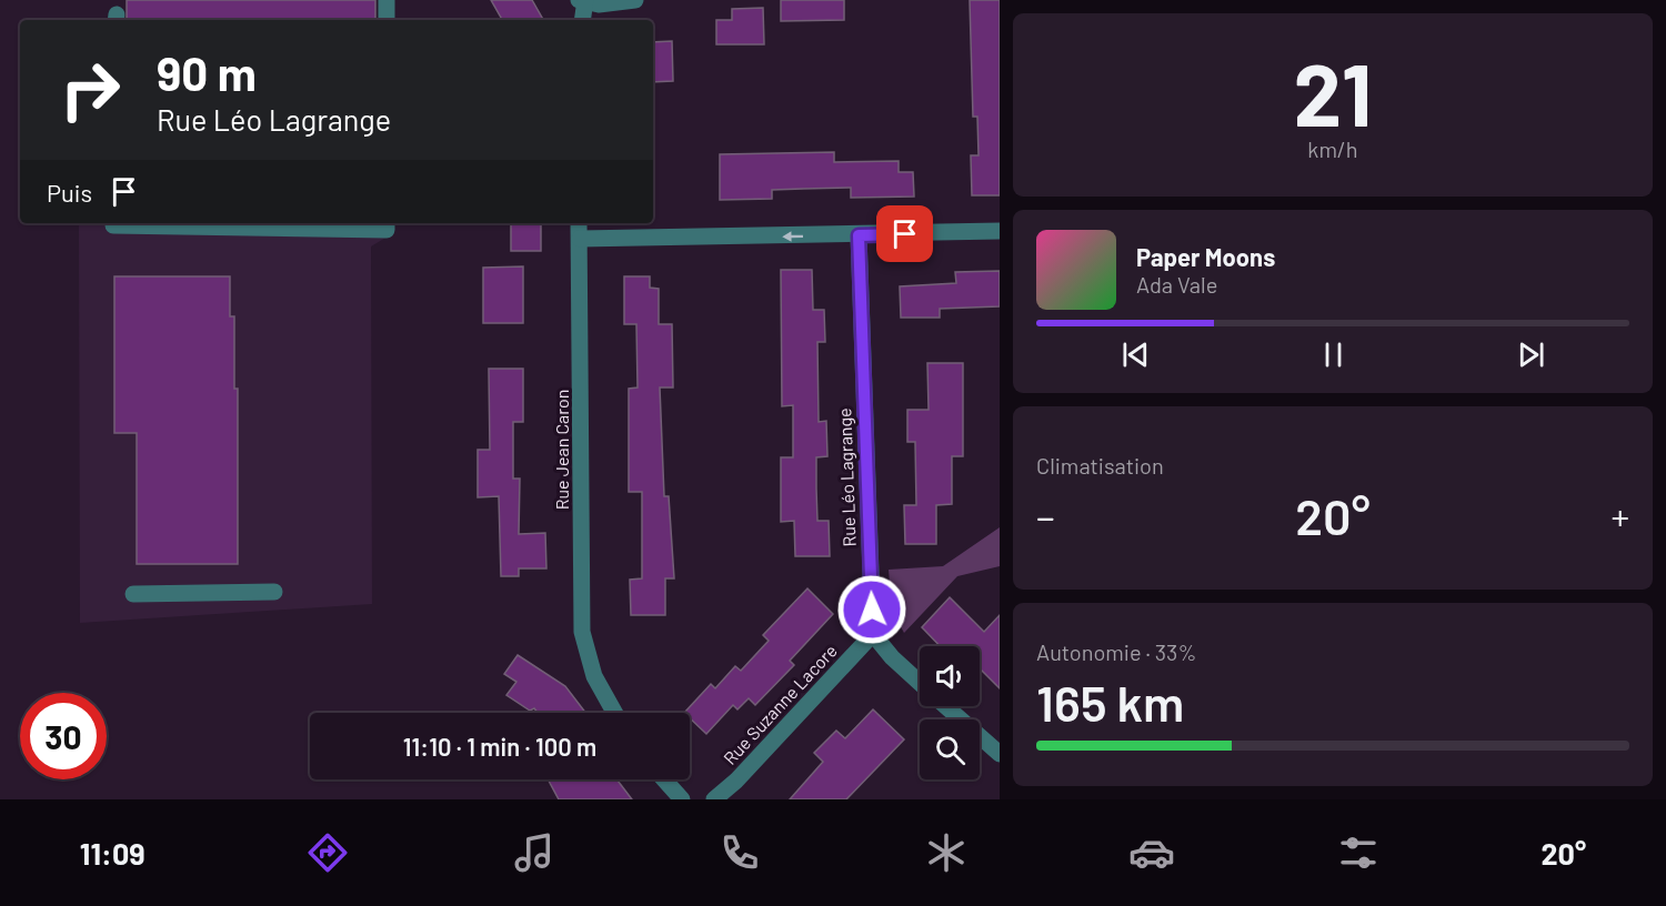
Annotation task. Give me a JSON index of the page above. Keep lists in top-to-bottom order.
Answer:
{
  "streets": {
    "street": ["Rue Jean Caron", "Rue Léo Lagrange", "Rue Suzanne Lacore"]
  },
  "crossings": [
    ["Rue Léo Lagrange", "Rue Suzanne Lacore"]
  ],
  "page": {
    "tile": [
      ["21", "km/h"],
      "Climatisation",
      ["Autonomie · 33%", "165 km"]
    ],
    "turn": ["90 m", "Rue Léo Lagrange"],
    "then": "Puis",
    "song": ["Paper Moons", "Ada Vale"],
    "heat": ["−", "20°", "+"],
    "limit": "30",
    "trip": "11:10 · 1 min · 100 m",
    "tabs": ["11:09", "20°"]
  }
}
